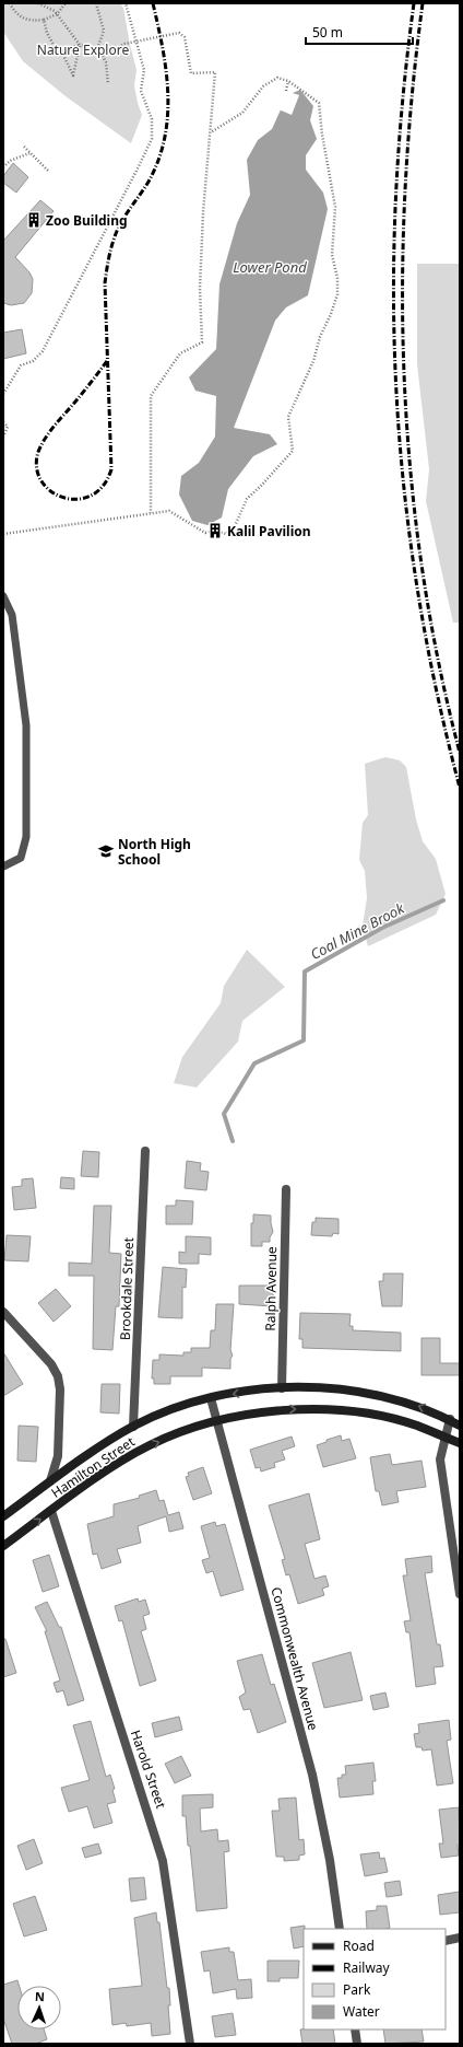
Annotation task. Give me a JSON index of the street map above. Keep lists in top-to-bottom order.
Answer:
{
  "streets": {
    "main road": ["Hamilton Street"],
    "street": [
      "Brookdale Street",
      "Ralph Avenue",
      "Commonwealth Avenue",
      "Harold Street"
    ]
  },
  "crossings": [
    ["Brookdale Street", "Hamilton Street"],
    ["Ralph Avenue", "Hamilton Street"],
    ["Hamilton Street", "Commonwealth Avenue"],
    ["Hamilton Street", "Harold Street"]
  ],
  "water": ["Lower Pond", "Coal Mine Brook"],
  "parks": ["Nature Explore"],
  "places": {
    "building": ["Zoo Building", "Kalil Pavilion"],
    "school or university": ["North High School"]
  },
  "legend": [
    "Road",
    "Railway",
    "Park",
    "Water"
  ],
  "scale_bar": "50 m",
  "north": "top"
}
